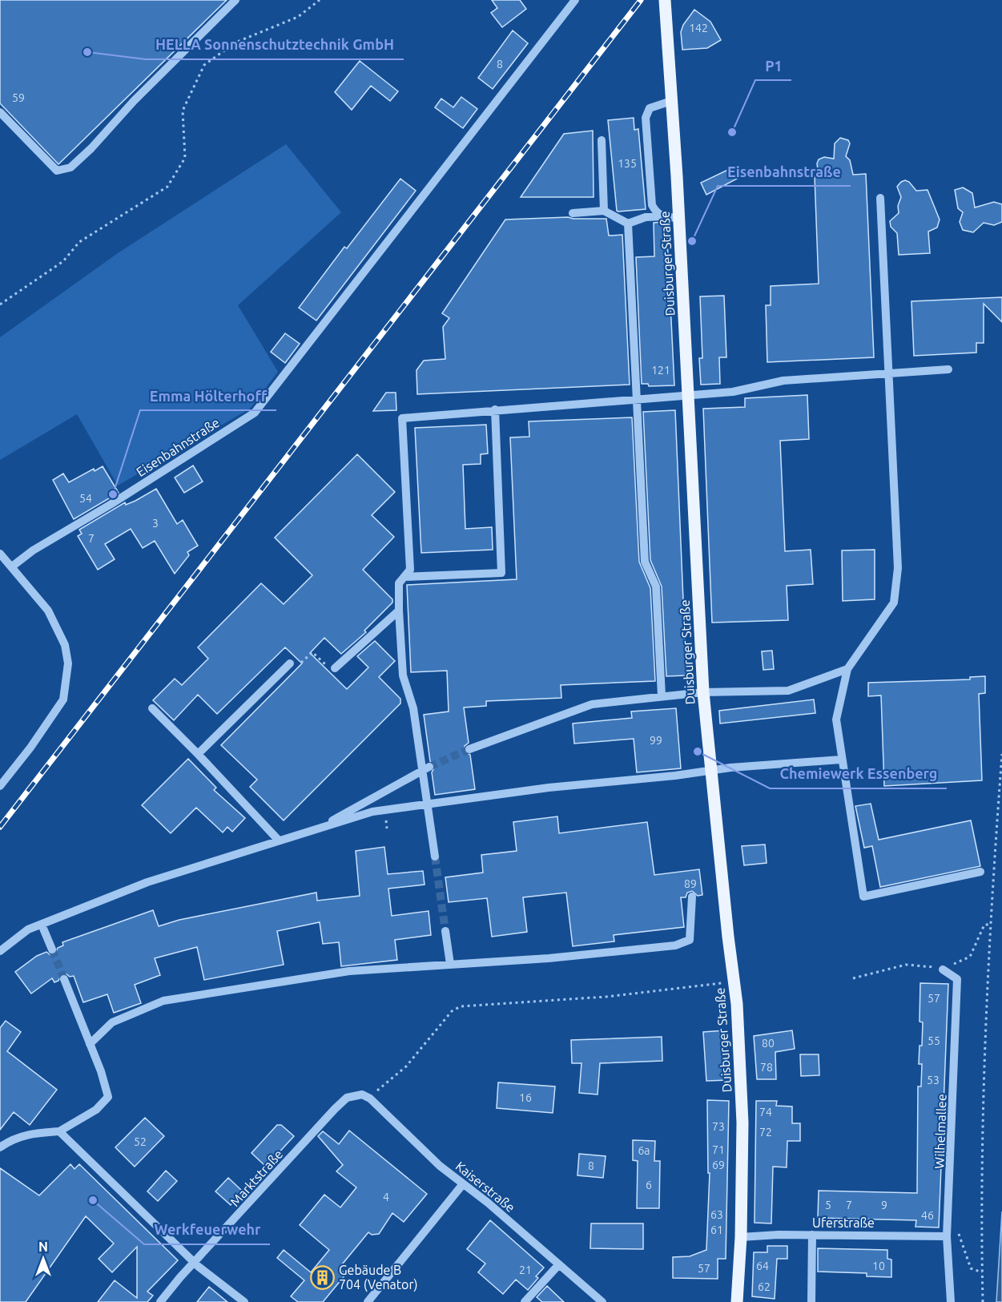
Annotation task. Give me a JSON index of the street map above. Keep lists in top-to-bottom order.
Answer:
{
  "streets": {
    "main road": ["Duisburger Straße"],
    "street": [
      "Eisenbahnstraße",
      "Wilhelmallee",
      "Marktstraße",
      "Kaiserstraße",
      "Uferstraße"
    ]
  },
  "crossings": [
    ["Duisburger Straße", "Uferstraße"],
    ["Wilhelmallee", "Uferstraße"],
    ["Marktstraße", "Kaiserstraße"]
  ],
  "places": {
    "other": [
      "HELLA Sonnenschutztechnik GmbH",
      "P1",
      "Eisenbahnstraße",
      "Emma Hölterhoff",
      "Chemiewerk Essenberg",
      "Werkfeuerwehr"
    ],
    "building": ["Gebäude B 704 (Venator)"]
  },
  "house_numbers": [
    "142",
    "8",
    "59",
    "135",
    "121",
    "54",
    "3",
    "7",
    "99",
    "89",
    "57",
    "55",
    "80",
    "78",
    "53",
    "16",
    "74",
    "73",
    "72",
    "52",
    "71",
    "6a",
    "69",
    "8",
    "6",
    "4",
    "5",
    "7",
    "9",
    "63",
    "46",
    "61",
    "64",
    "10",
    "57",
    "21",
    "62"
  ],
  "north": "top"
}
